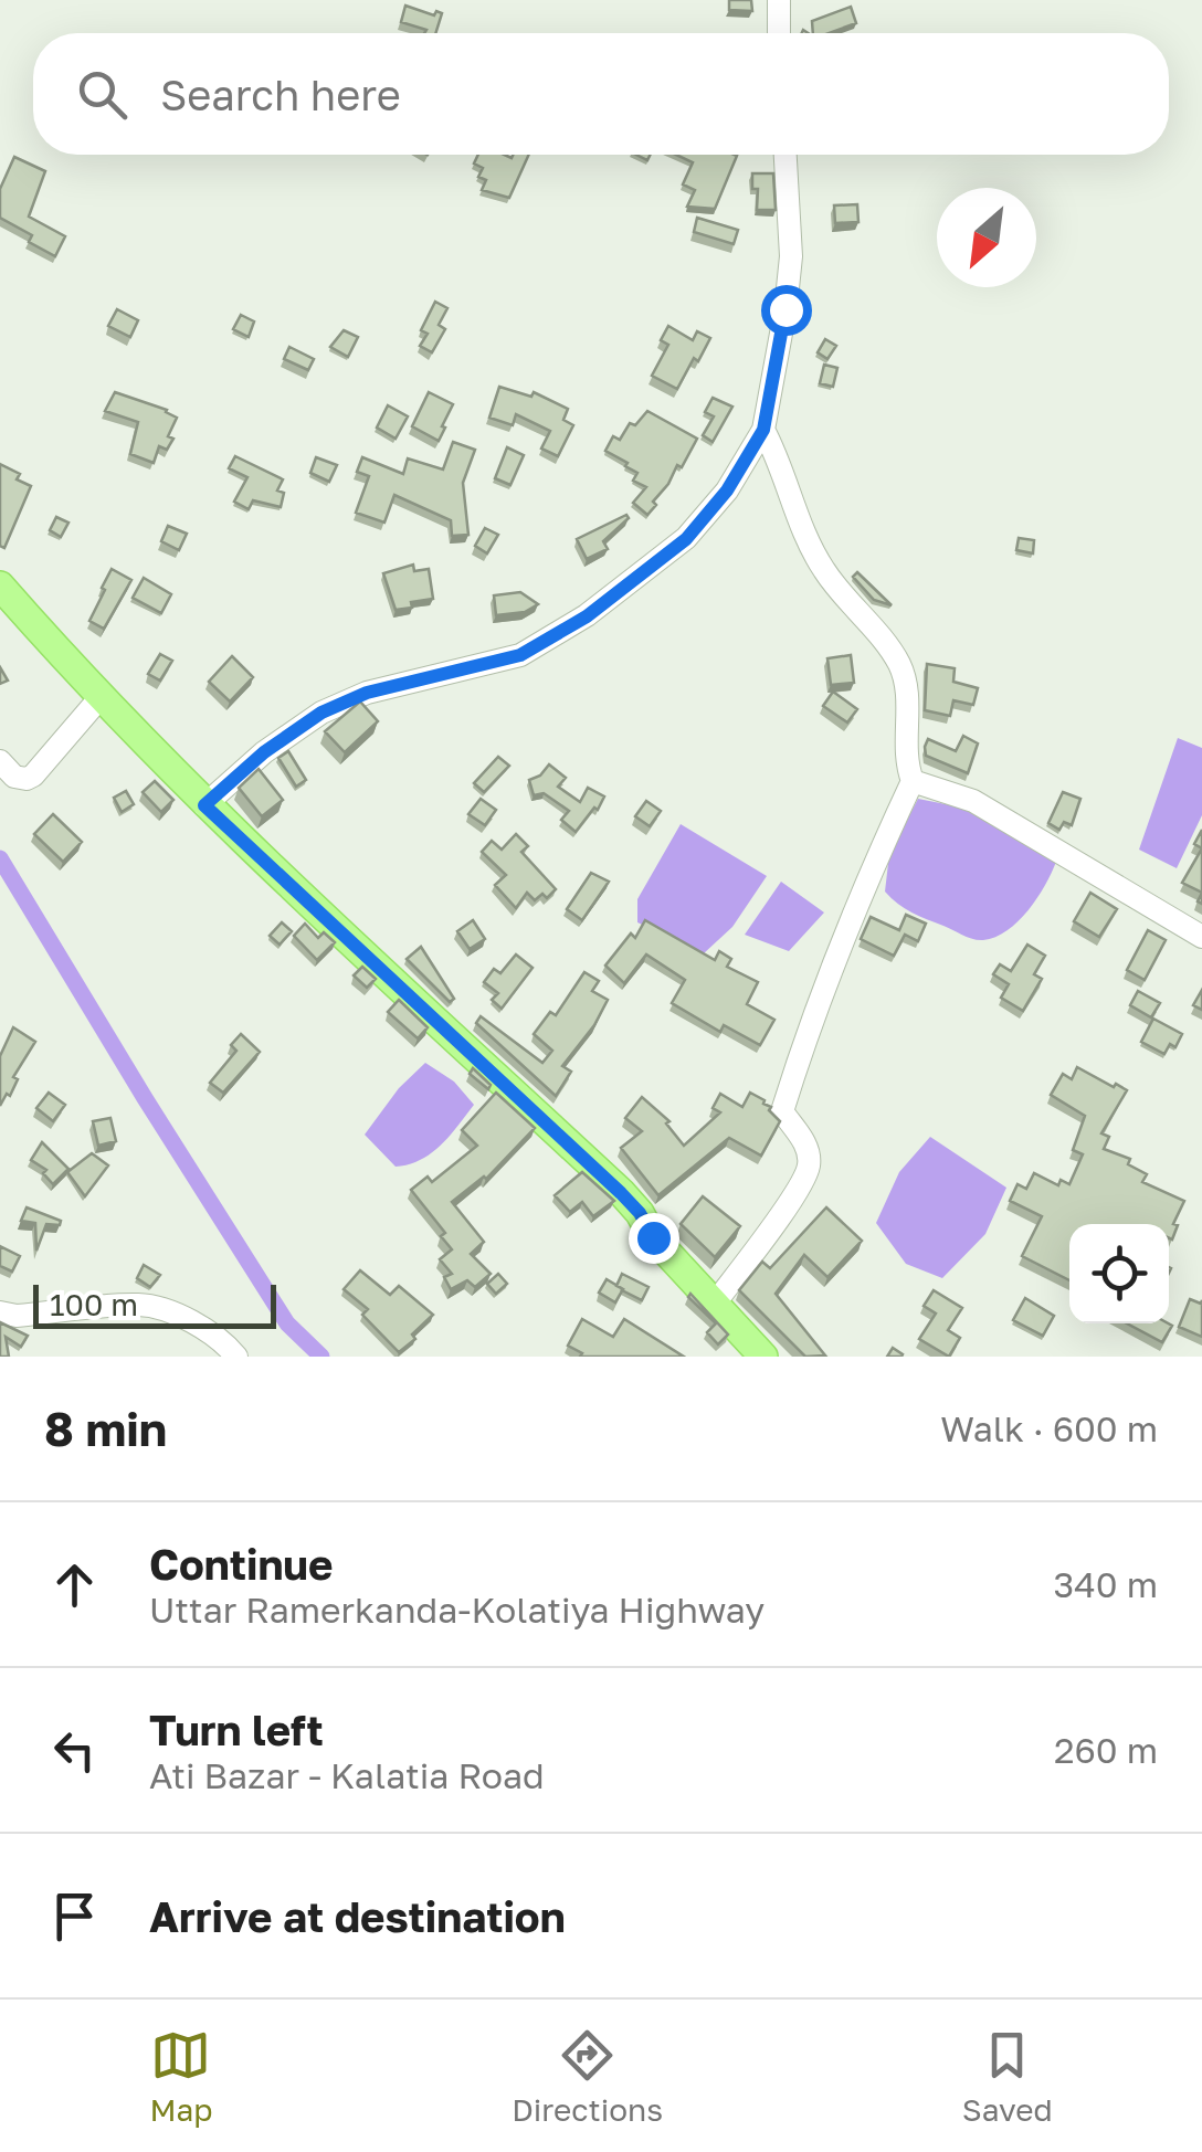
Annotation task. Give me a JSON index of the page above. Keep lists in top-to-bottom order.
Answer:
{
  "scale_bar": "100 m",
  "north": "bottom left",
  "page": {
    "search": "Search here",
    "scale": "100 m",
    "heading": ["8 min", "Walk · 600 m"],
    "list": [
      ["Continue", "Uttar Ramerkanda-Kolatiya Highway", "340 m"],
      ["Turn left", "Ati Bazar - Kalatia Road", "260 m"],
      "Arrive at destination"
    ],
    "nav": ["Map", "Directions", "Saved"]
  }
}
